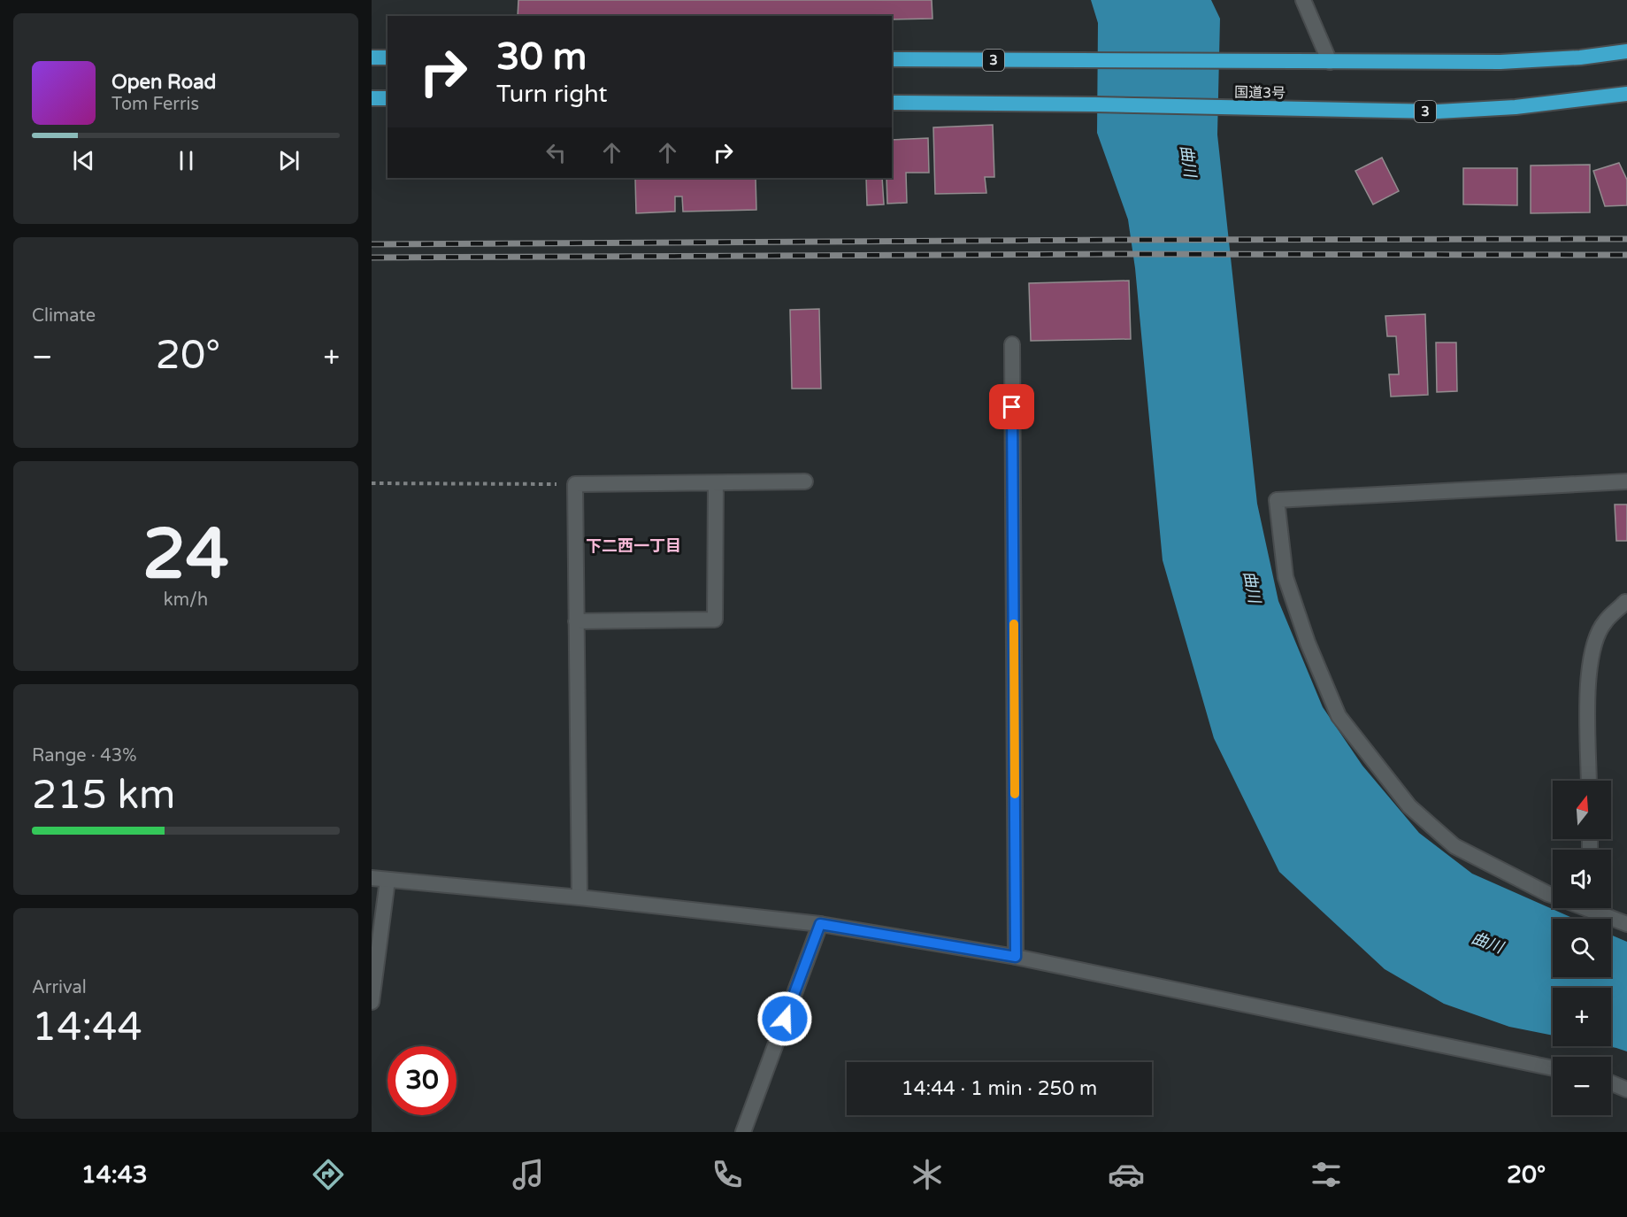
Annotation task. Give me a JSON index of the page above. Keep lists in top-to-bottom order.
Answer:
{
  "streets": {
    "highway": ["3", "国道3号"]
  },
  "districts": ["下二西一丁目"],
  "water": ["曲川"],
  "north": "top",
  "page": {
    "turn": ["30 m", "Turn right"],
    "song": ["Open Road", "Tom Ferris"],
    "tile": [
      "Climate",
      ["24", "km/h"],
      ["Range · 43%", "215 km"],
      ["Arrival", "14:44"]
    ],
    "heat": ["−", "20°", "+"],
    "map_buttons": ["+", "−"],
    "limit": "30",
    "trip": "14:44 · 1 min · 250 m",
    "tabs": ["14:43", "20°"]
  }
}
